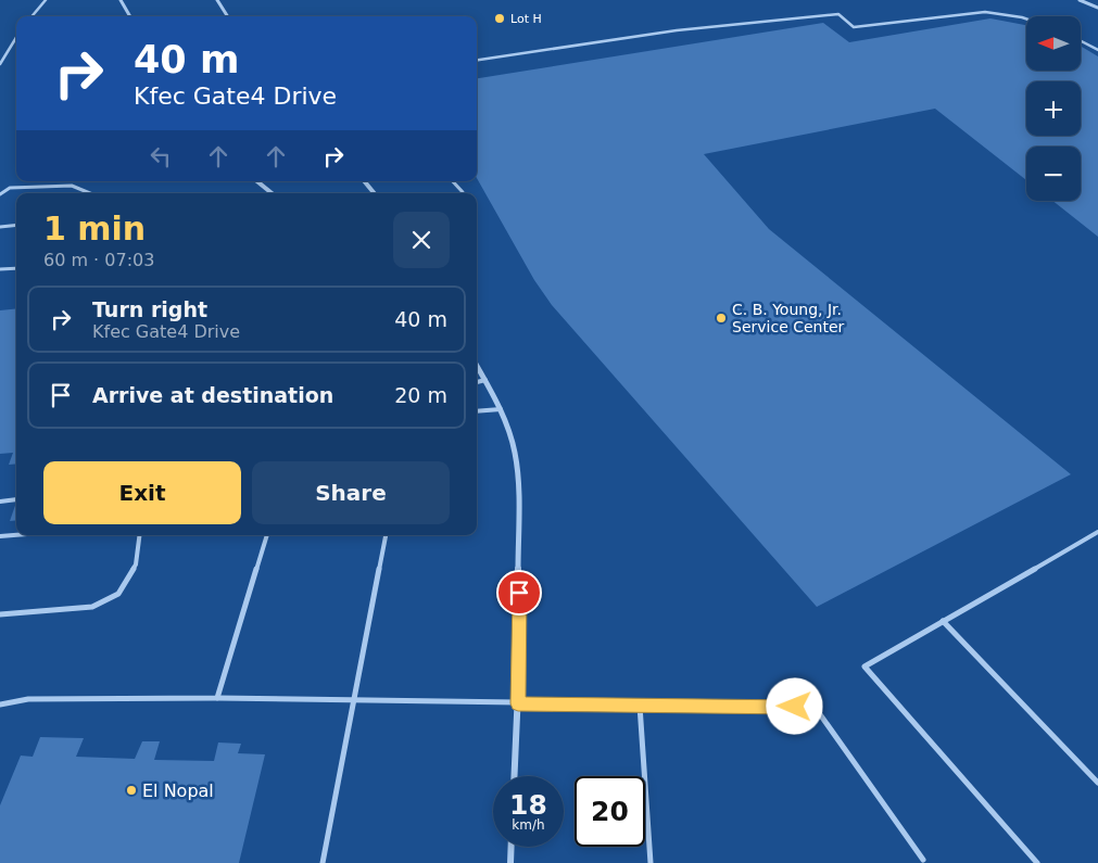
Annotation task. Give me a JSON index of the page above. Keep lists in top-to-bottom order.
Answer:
{
  "places": ["Lot H", "C. B. Young, Jr. Service Center", "El Nopal"],
  "north": "left",
  "page": {
    "map_buttons": ["+", "−"],
    "turn": ["40 m", "Kfec Gate4 Drive"],
    "heading": ["1 min", "60 m · 07:03"],
    "list": [
      {
        "name": "Turn right",
        "note": "Kfec Gate4 Drive",
        "value": "40 m"
      },
      {
        "name": "Arrive at destination",
        "value": "20 m"
      }
    ],
    "buttons": ["Exit", "Share"],
    "speed": "18 km/h",
    "limit": "20"
  }
}
